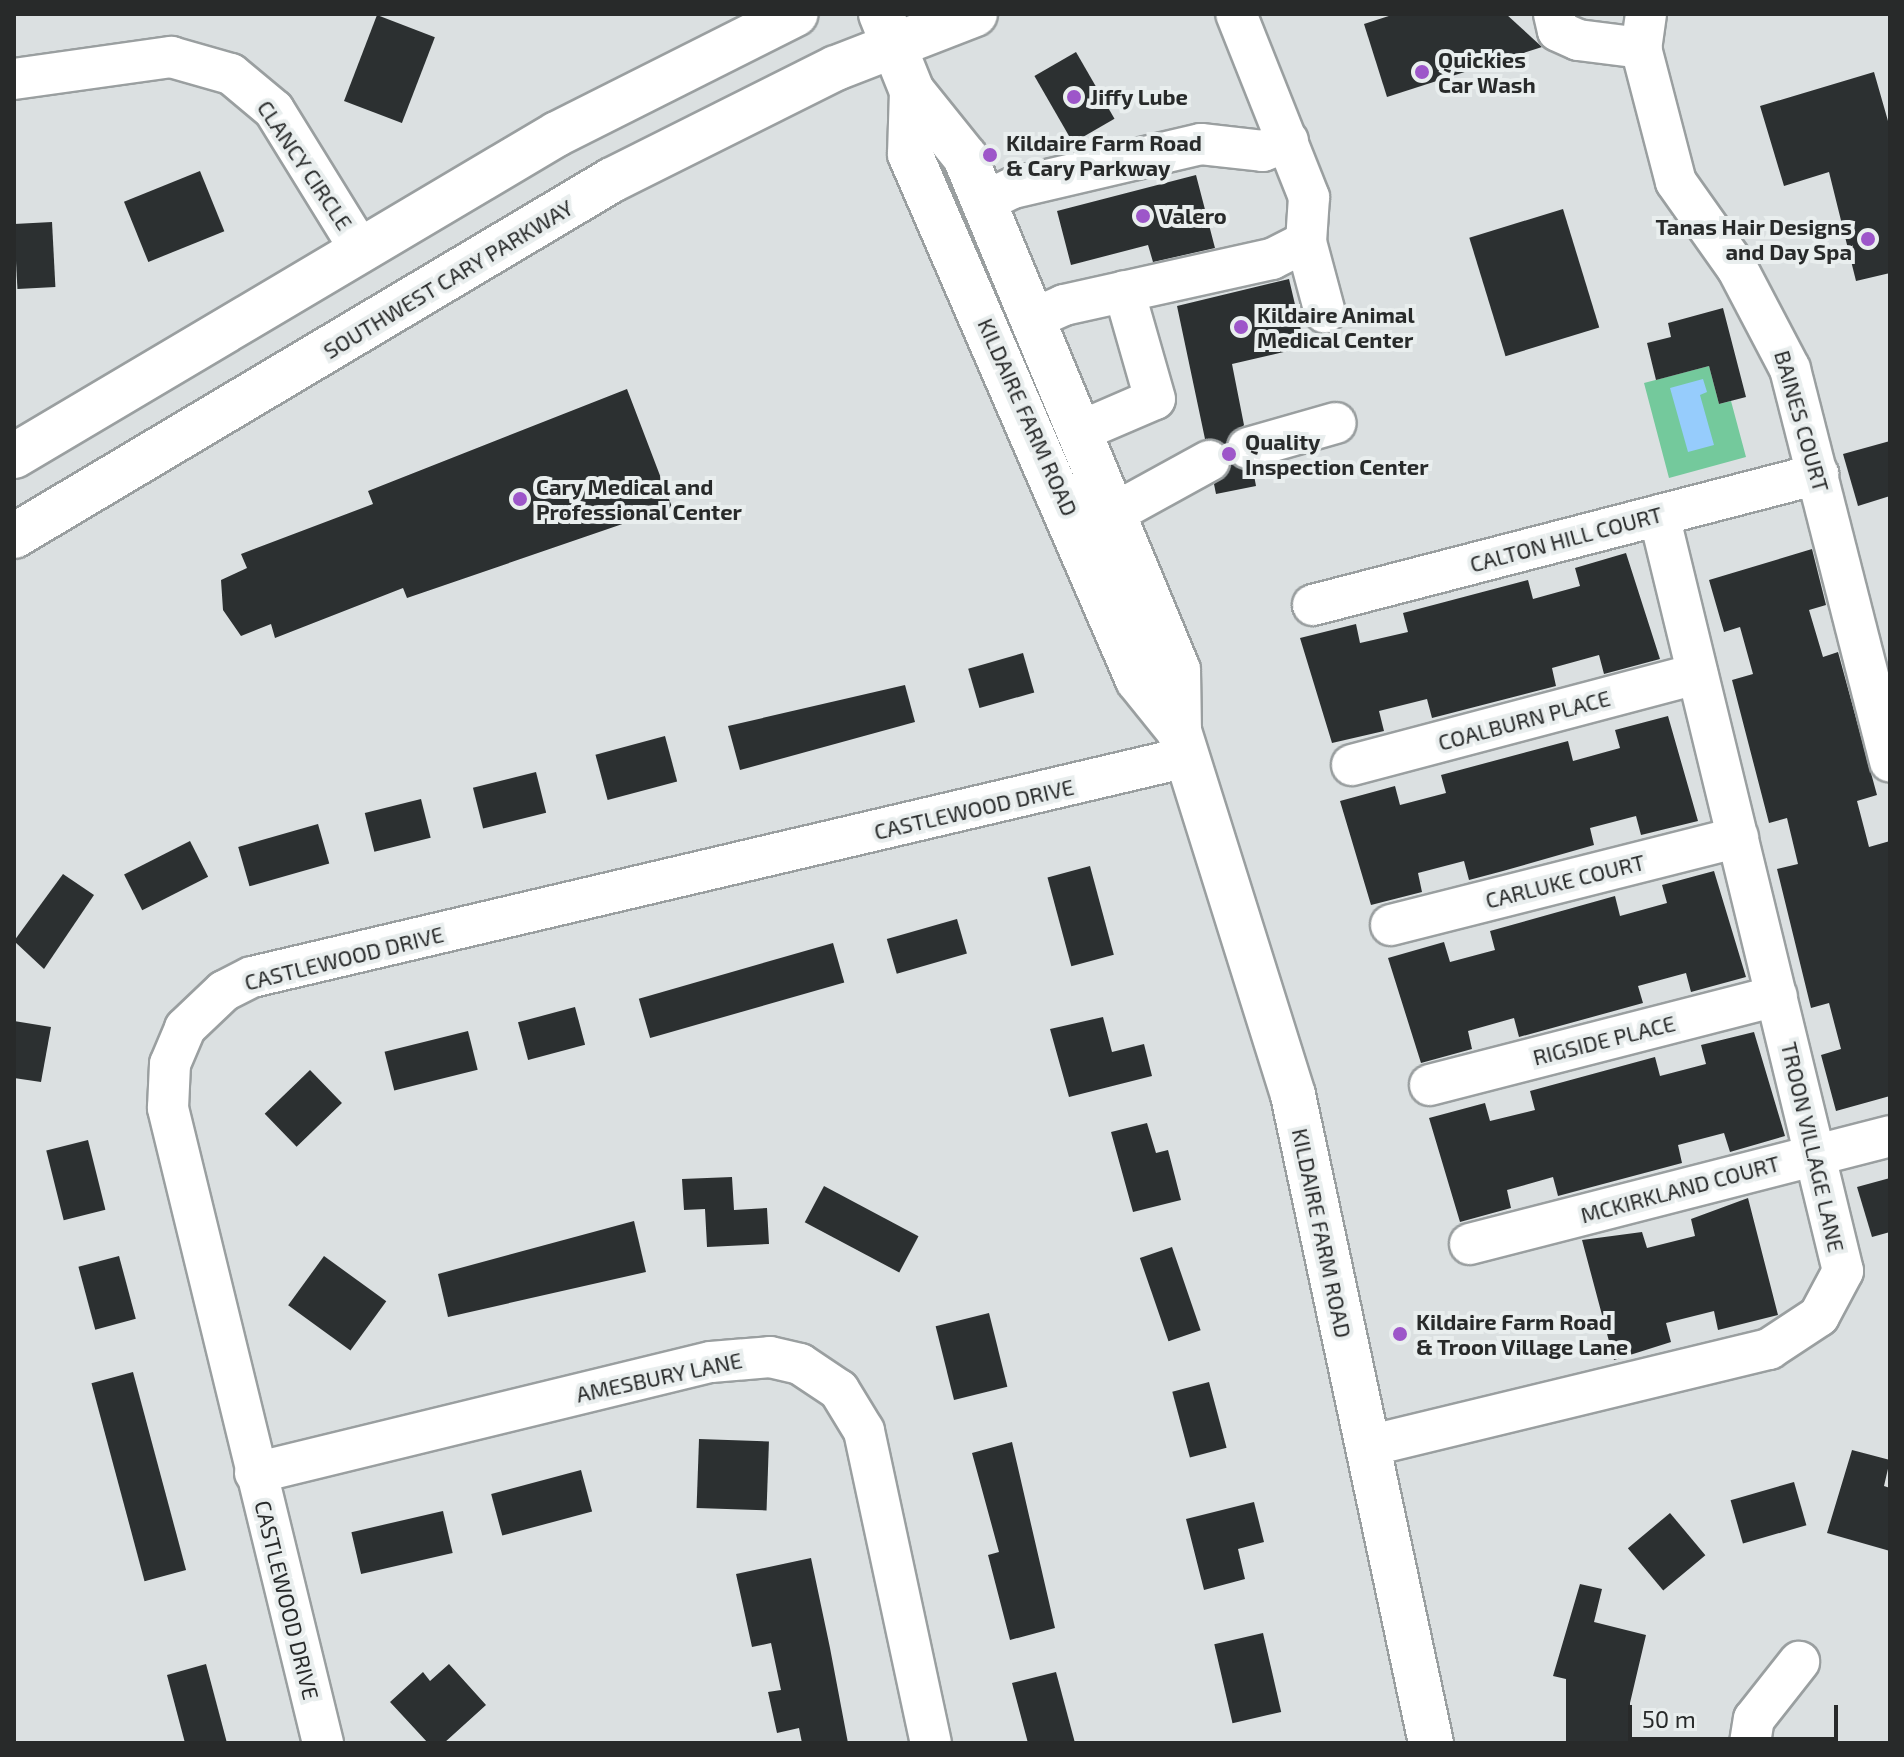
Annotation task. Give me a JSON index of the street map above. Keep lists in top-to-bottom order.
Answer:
{
  "streets": {
    "main road": ["SOUTHWEST CARY PARKWAY", "KILDAIRE FARM ROAD"],
    "street": [
      "CLANCY CIRCLE",
      "BAINES COURT",
      "CALTON HILL COURT",
      "COALBURN PLACE",
      "CASTLEWOOD DRIVE",
      "CARLUKE COURT",
      "RIGSIDE PLACE",
      "TROON VILLAGE LANE",
      "MCKIRKLAND COURT",
      "AMESBURY LANE"
    ]
  },
  "crossings": [
    ["SOUTHWEST CARY PARKWAY", "KILDAIRE FARM ROAD"],
    ["KILDAIRE FARM ROAD", "CASTLEWOOD DRIVE"],
    ["KILDAIRE FARM ROAD", "TROON VILLAGE LANE"],
    ["BAINES COURT", "CALTON HILL COURT"],
    ["CALTON HILL COURT", "TROON VILLAGE LANE"],
    ["COALBURN PLACE", "TROON VILLAGE LANE"],
    ["CASTLEWOOD DRIVE", "AMESBURY LANE"],
    ["CARLUKE COURT", "TROON VILLAGE LANE"],
    ["RIGSIDE PLACE", "TROON VILLAGE LANE"],
    ["TROON VILLAGE LANE", "MCKIRKLAND COURT"]
  ],
  "places": [
    "Quickies Car Wash",
    "Jiffy Lube",
    "Kildaire Farm Road & Cary Parkway",
    "Valero",
    "Tanas Hair Designs and Day Spa",
    "Kildaire Animal Medical Center",
    "Quality Inspection Center",
    "Cary Medical and Professional Center",
    "Kildaire Farm Road & Troon Village Lane"
  ],
  "scale_bar": "50 m"
}
